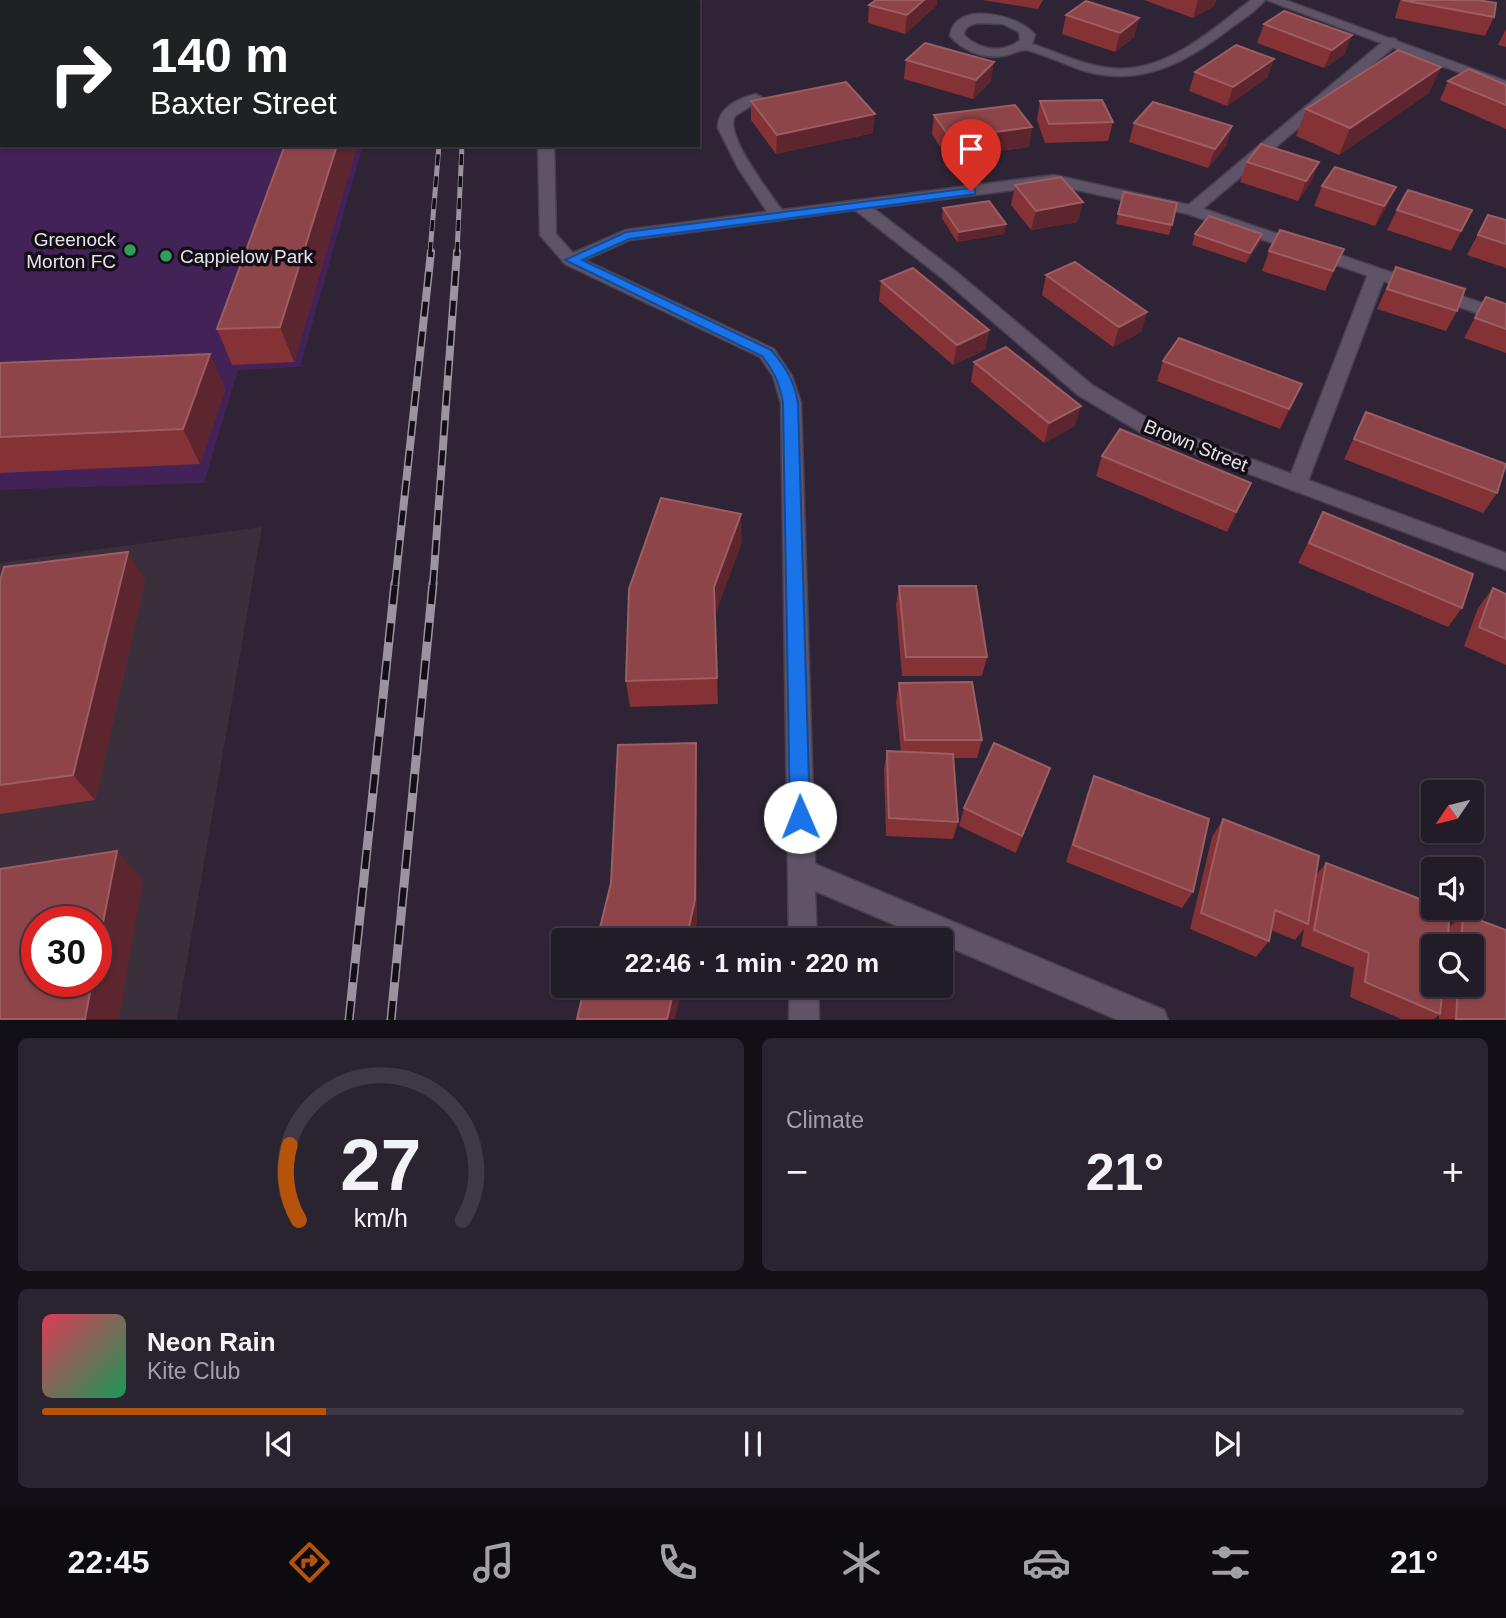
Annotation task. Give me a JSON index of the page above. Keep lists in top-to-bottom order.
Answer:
{
  "streets": {
    "street": ["Brown Street"]
  },
  "places": ["Greenock Morton FC", "Cappielow Park"],
  "north": "bottom left",
  "page": {
    "turn": ["140 m", "Baxter Street"],
    "limit": "30",
    "trip": "22:46 · 1 min · 220 m",
    "tile": "Climate",
    "heat": ["−", "21°", "+"],
    "song": ["Neon Rain", "Kite Club"],
    "tabs": ["22:45", "21°"],
    "gauge": ["27", "km/h"]
  }
}
